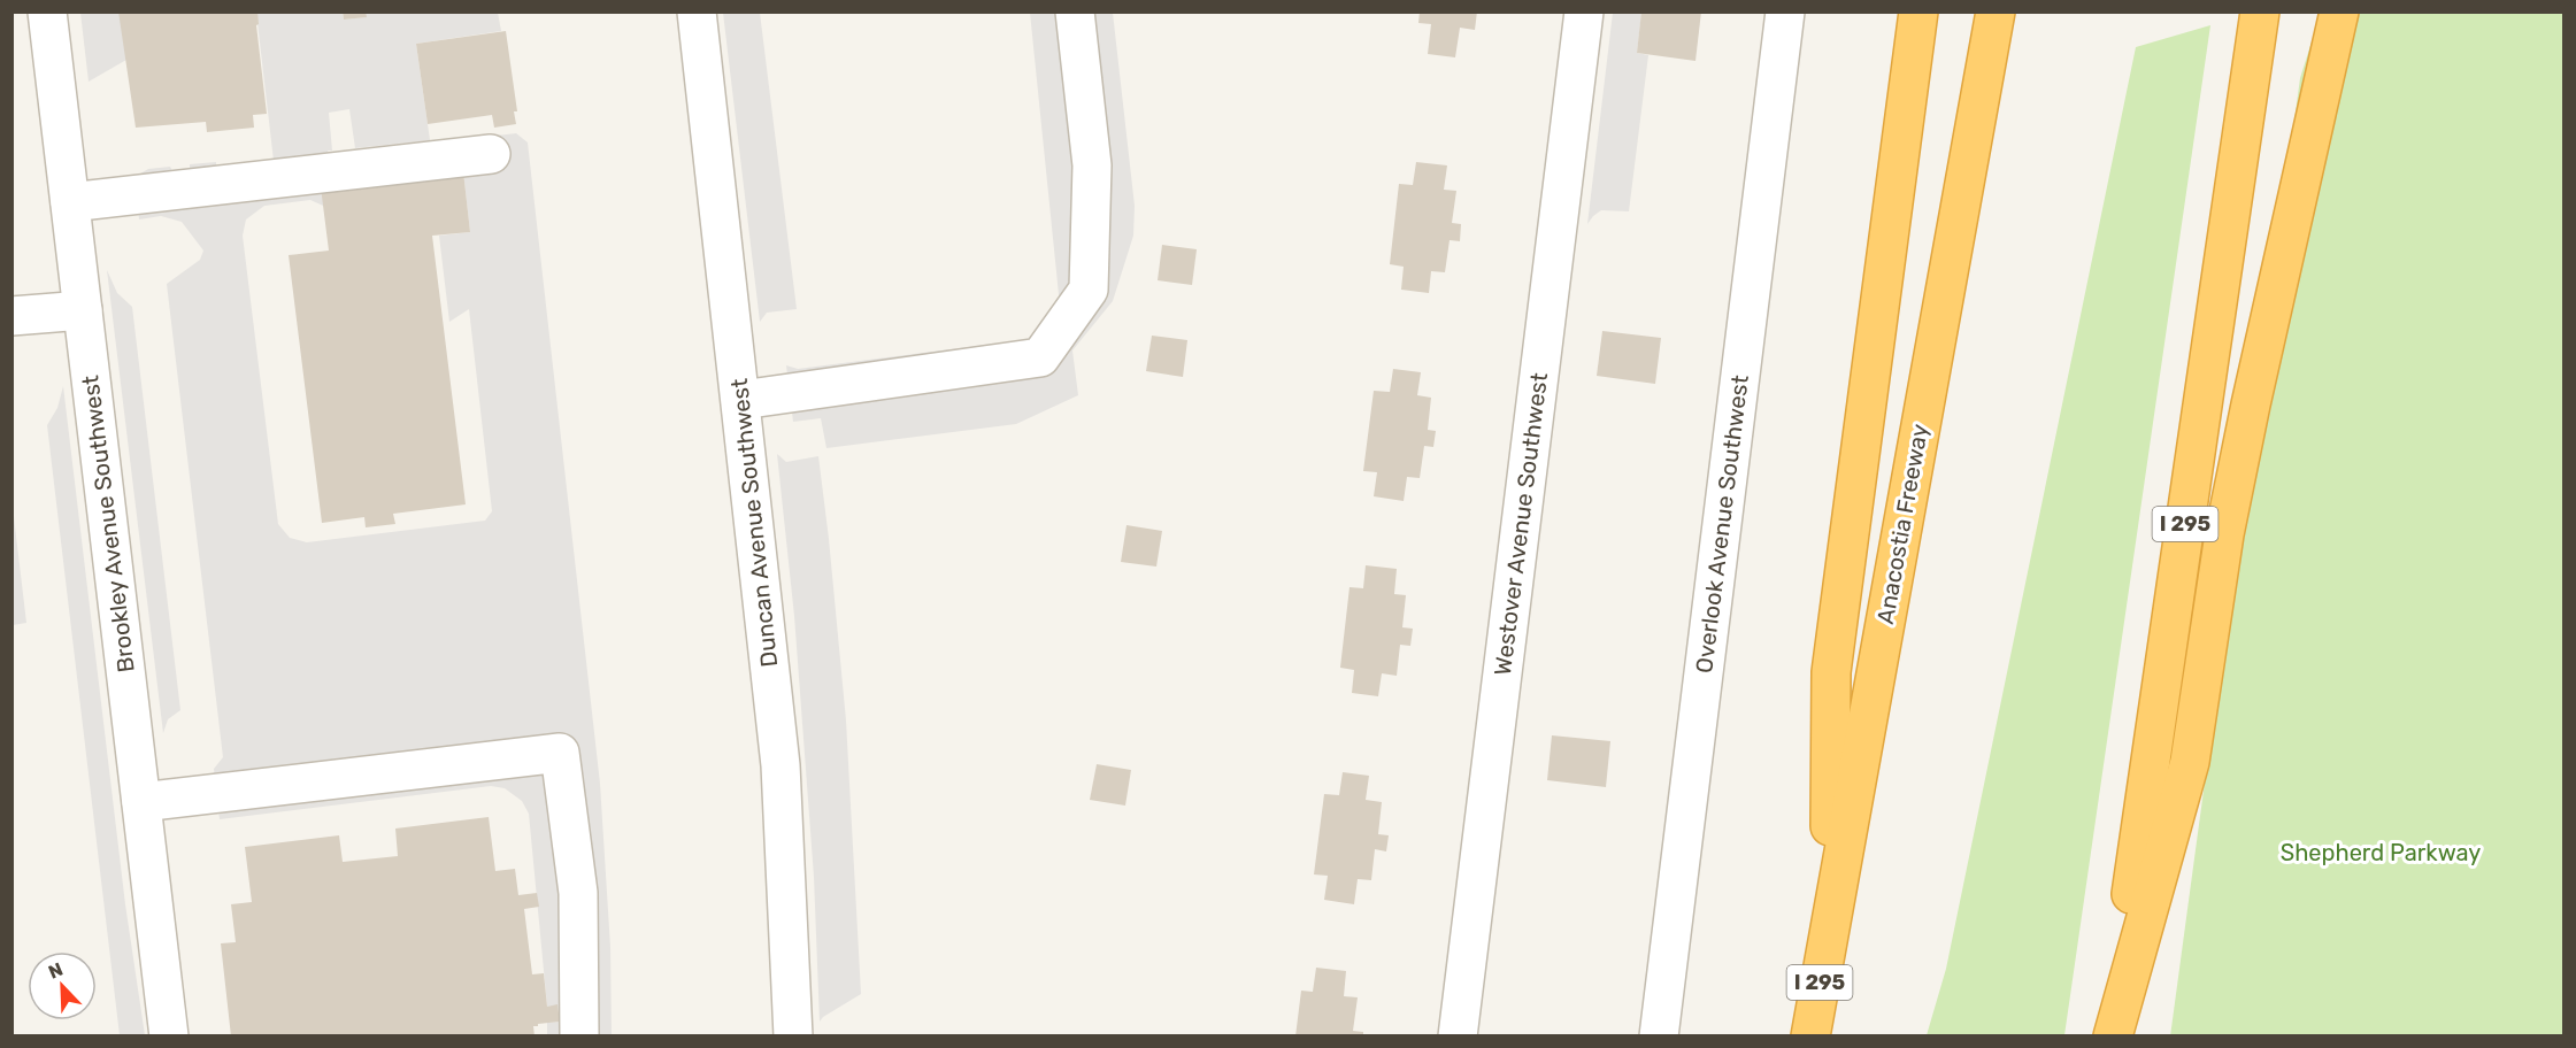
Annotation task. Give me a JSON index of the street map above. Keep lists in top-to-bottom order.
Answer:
{
  "streets": {
    "highway": ["Anacostia Freeway", "I 295"],
    "street": [
      "Duncan Avenue Southwest",
      "Brookley Avenue Southwest",
      "Westover Avenue Southwest",
      "Overlook Avenue Southwest"
    ]
  },
  "parks": ["Shepherd Parkway"],
  "north": "top left"
}
